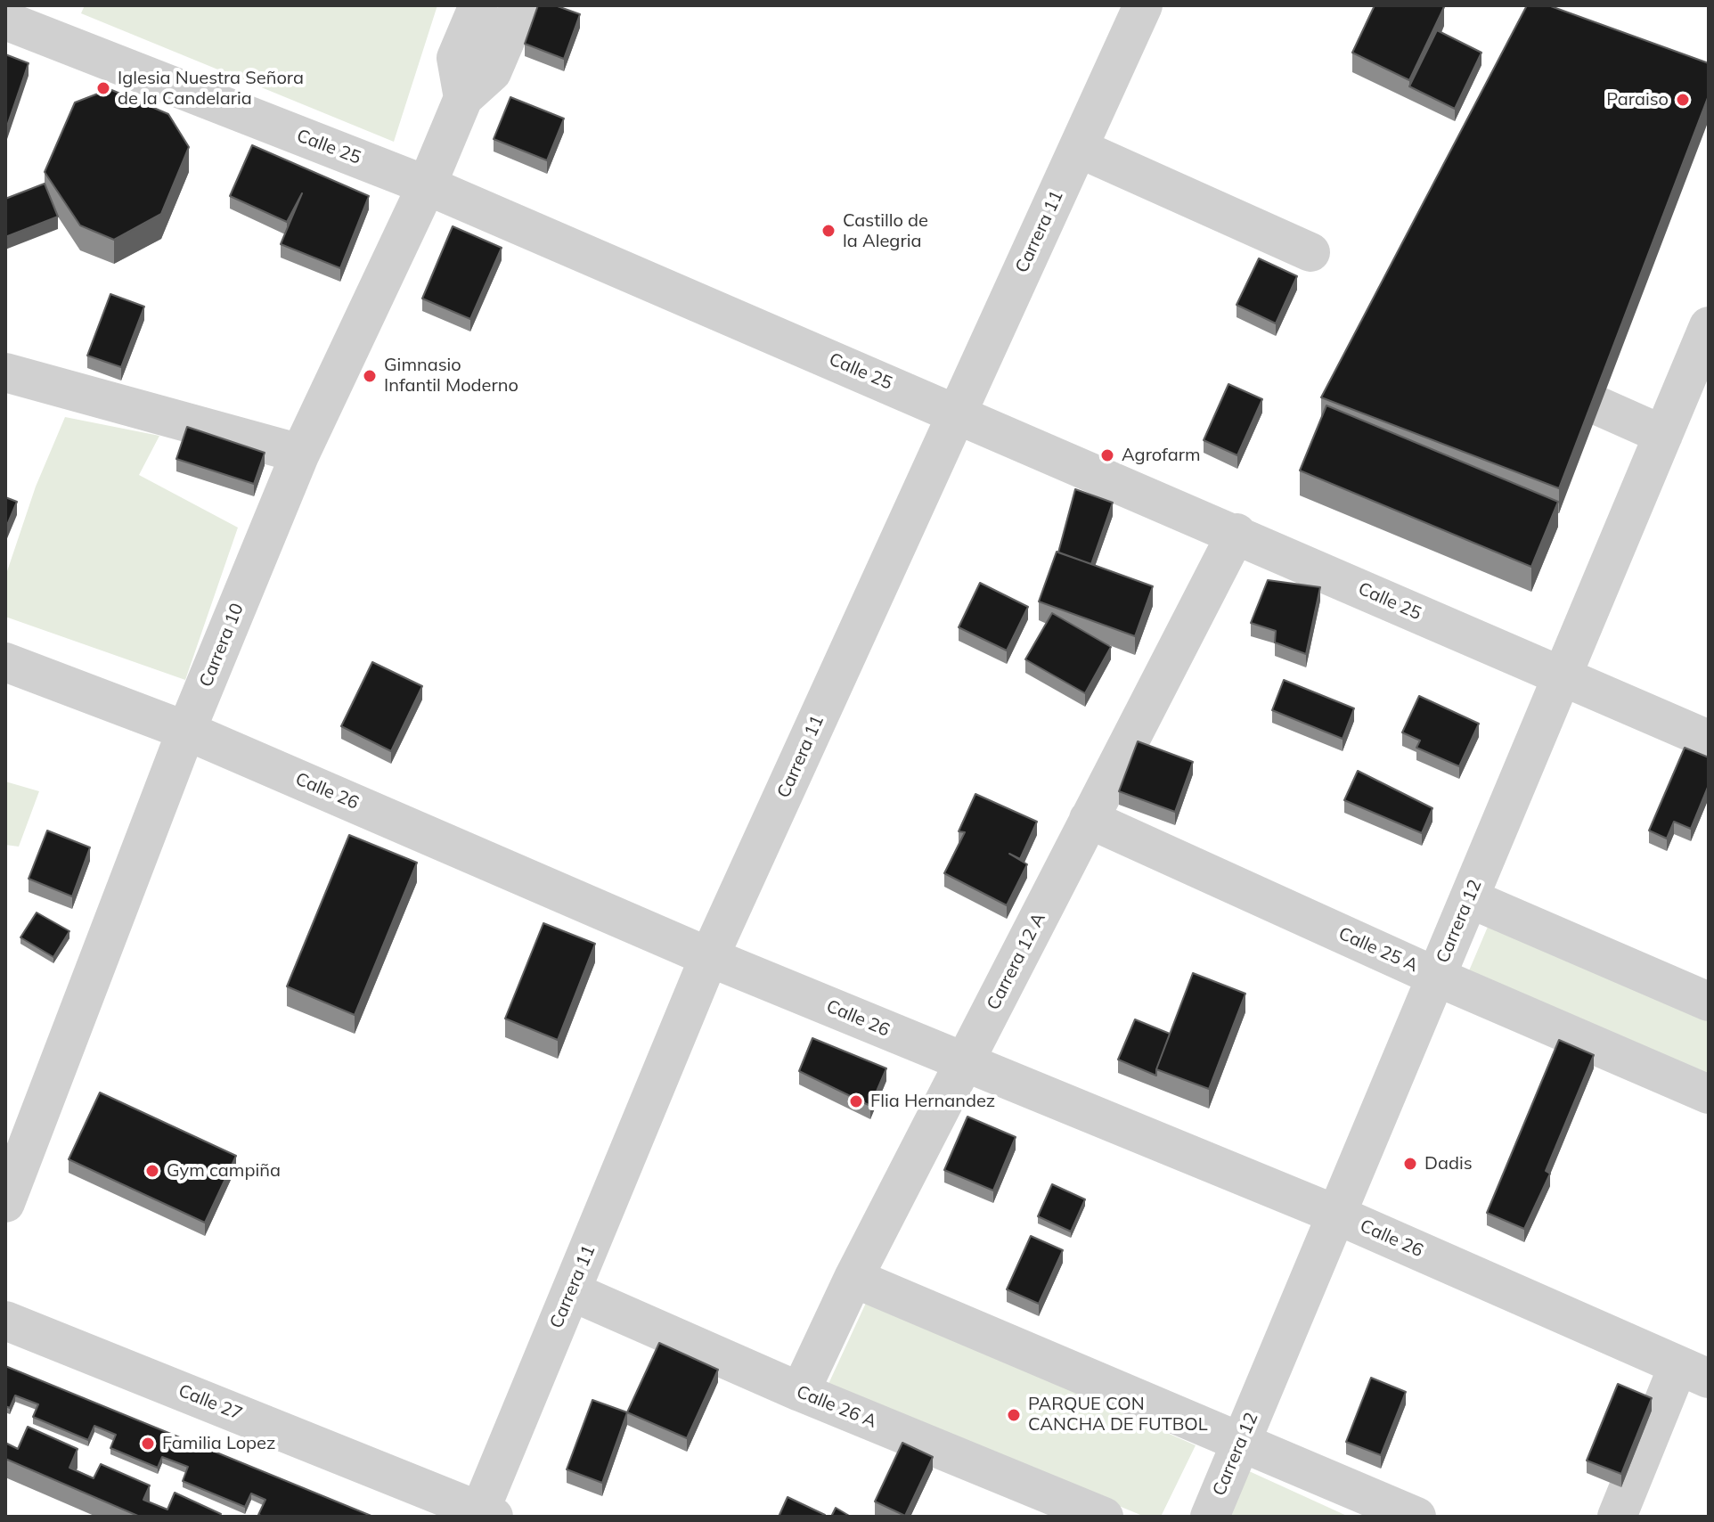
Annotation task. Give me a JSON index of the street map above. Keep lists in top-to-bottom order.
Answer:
{
  "streets": {
    "street": [
      "Calle 25",
      "Carrera 11",
      "Carrera 10",
      "Calle 26",
      "Carrera 12",
      "Calle 25 A",
      "Carrera 12 A",
      "Calle 27",
      "Calle 26 A"
    ]
  },
  "crossings": [
    ["Calle 25", "Carrera 11"],
    ["Calle 25", "Carrera 10"],
    ["Calle 25", "Carrera 12"],
    ["Calle 25", "Carrera 12 A"],
    ["Carrera 11", "Calle 26"],
    ["Carrera 11", "Calle 27"],
    ["Carrera 11", "Calle 26 A"],
    ["Carrera 10", "Calle 26"],
    ["Calle 26", "Carrera 12"],
    ["Calle 26", "Carrera 12 A"],
    ["Carrera 12", "Calle 25 A"],
    ["Calle 25 A", "Carrera 12 A"],
    ["Carrera 12 A", "Calle 26 A"]
  ],
  "places": [
    "Iglesia Nuestra Señora de la Candelaria",
    "Paraiso",
    "Castillo de la Alegria",
    "Gimnasio Infantil Moderno",
    "Agrofarm",
    "Flia Hernandez",
    "Dadis",
    "Gym campiña",
    "PARQUE CON CANCHA DE FUTBOL",
    "Familia Lopez"
  ]
}
